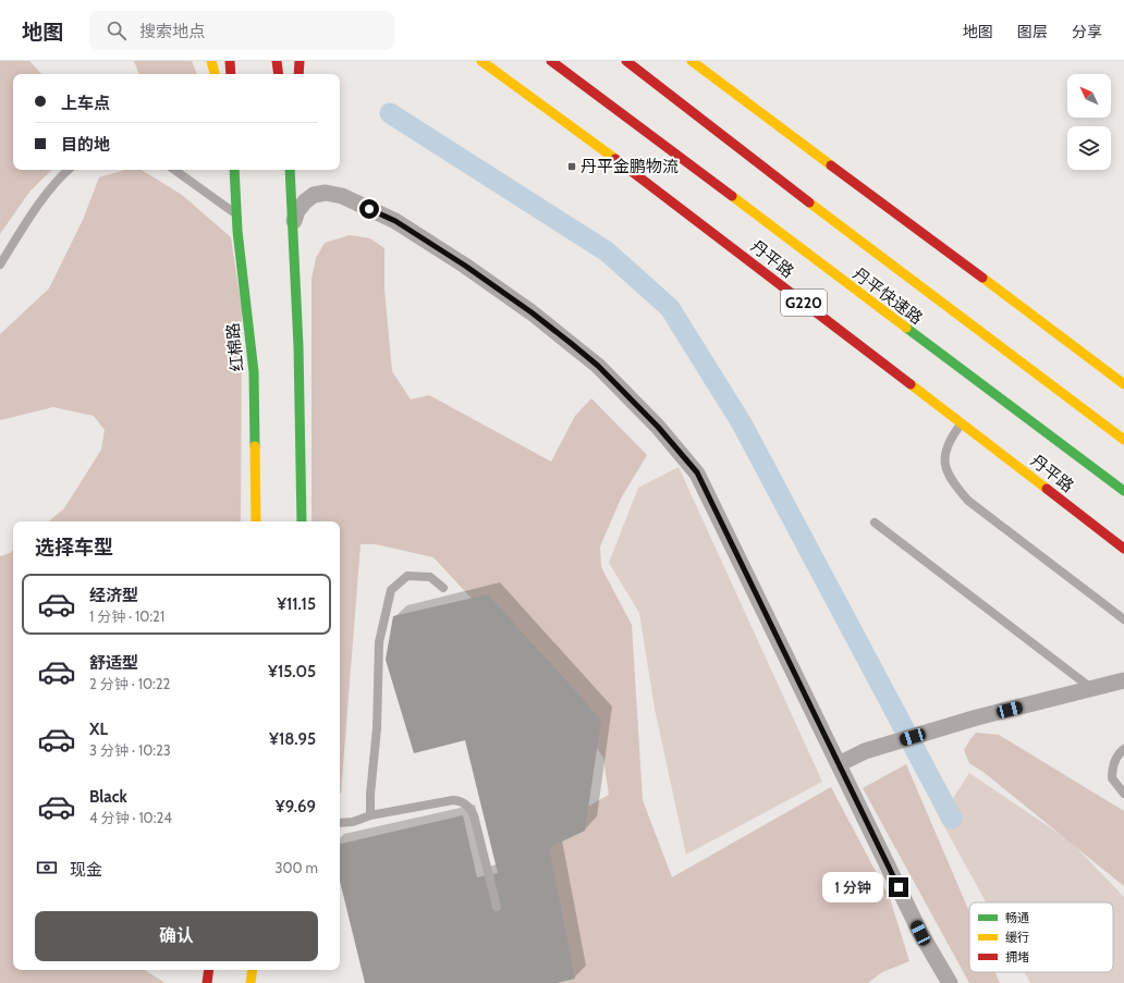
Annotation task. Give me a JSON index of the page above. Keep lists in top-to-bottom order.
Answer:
{
  "streets": {
    "main road": [
      "丹平路",
      "丹平快速路",
      "G220",
      "红棉路"
    ]
  },
  "places": {
    "transit": ["丹平金鹏物流"]
  },
  "legend": ["畅通", "缓行", "拥堵"],
  "north": "top left",
  "page": {
    "header": "地图",
    "search": "搜索地点",
    "nav": ["地图", "图层", "分享"],
    "banner": ["上车点", "目的地"],
    "heading": "选择车型",
    "list": [
      {
        "name": "经济型",
        "note": "1 分钟 · 10:21",
        "value": "¥11.15"
      },
      {
        "name": "舒适型",
        "note": "2 分钟 · 10:22",
        "value": "¥15.05"
      },
      {
        "name": "XL",
        "note": "3 分钟 · 10:23",
        "value": "¥18.95"
      },
      {
        "name": "Black",
        "note": "4 分钟 · 10:24",
        "value": "¥9.69"
      }
    ],
    "pay": ["现金", "300 m"],
    "bubble": "1 分钟",
    "buttons": "确认"
  }
}
